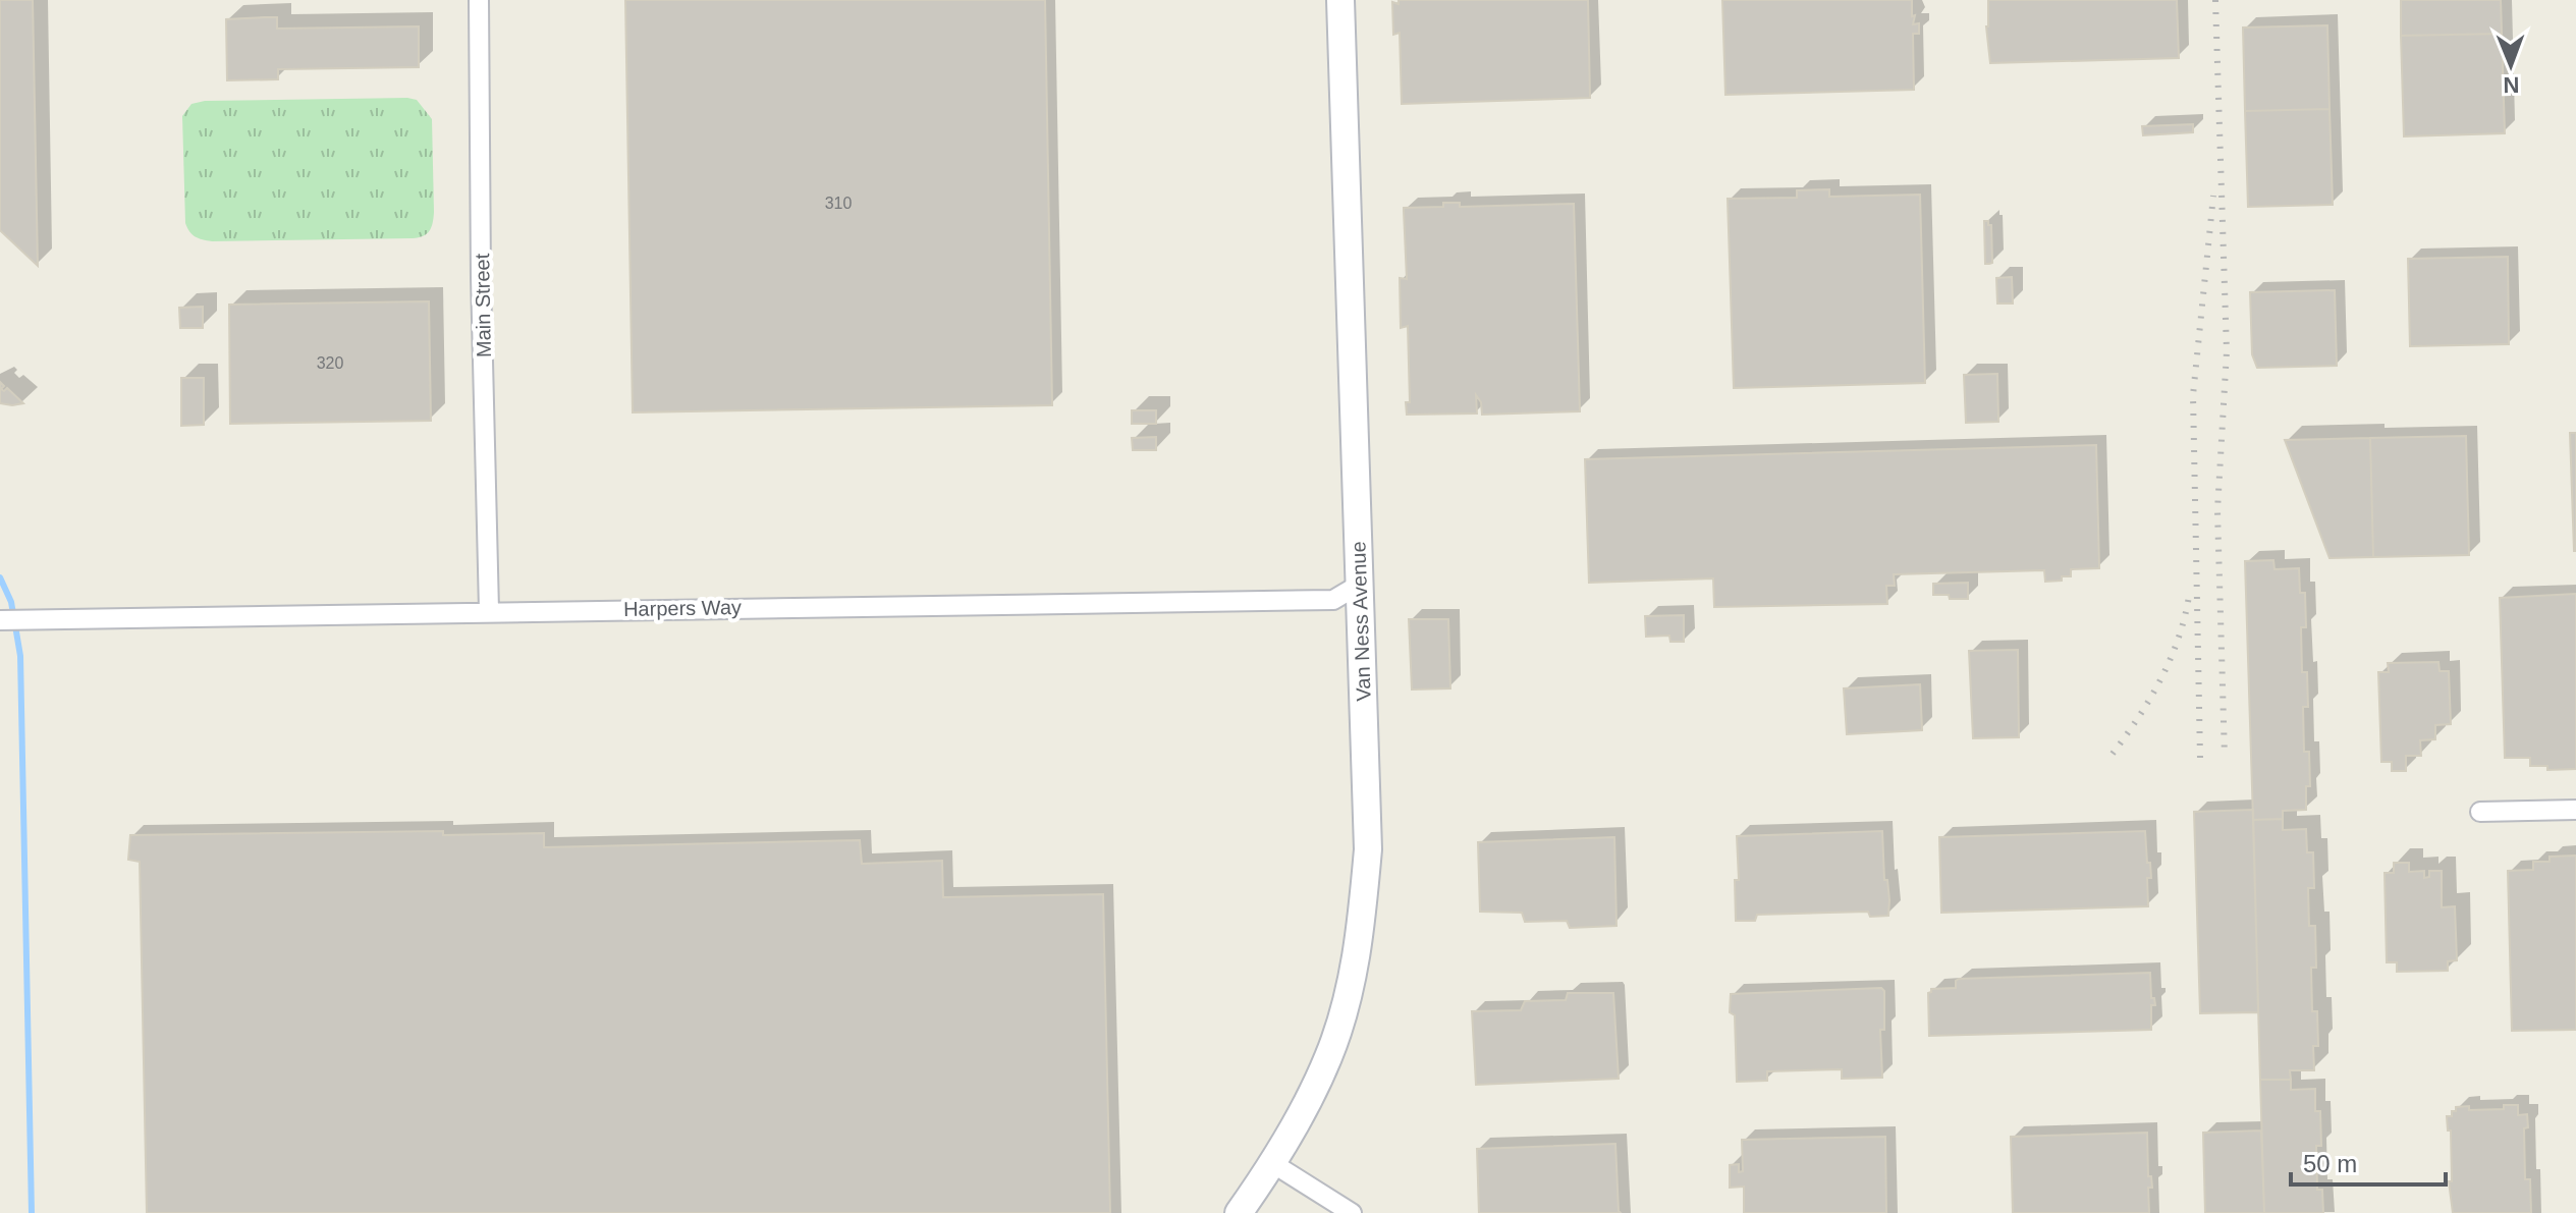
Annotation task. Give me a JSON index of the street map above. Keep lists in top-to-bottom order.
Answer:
{
  "streets": {
    "main road": ["Van Ness Avenue"],
    "street": ["Main Street", "Harpers Way"]
  },
  "crossings": [
    ["Main Street", "Harpers Way"],
    ["Harpers Way", "Van Ness Avenue"]
  ],
  "house_numbers": ["310", "320"],
  "scale_bar": "50 m",
  "north": "bottom"
}
